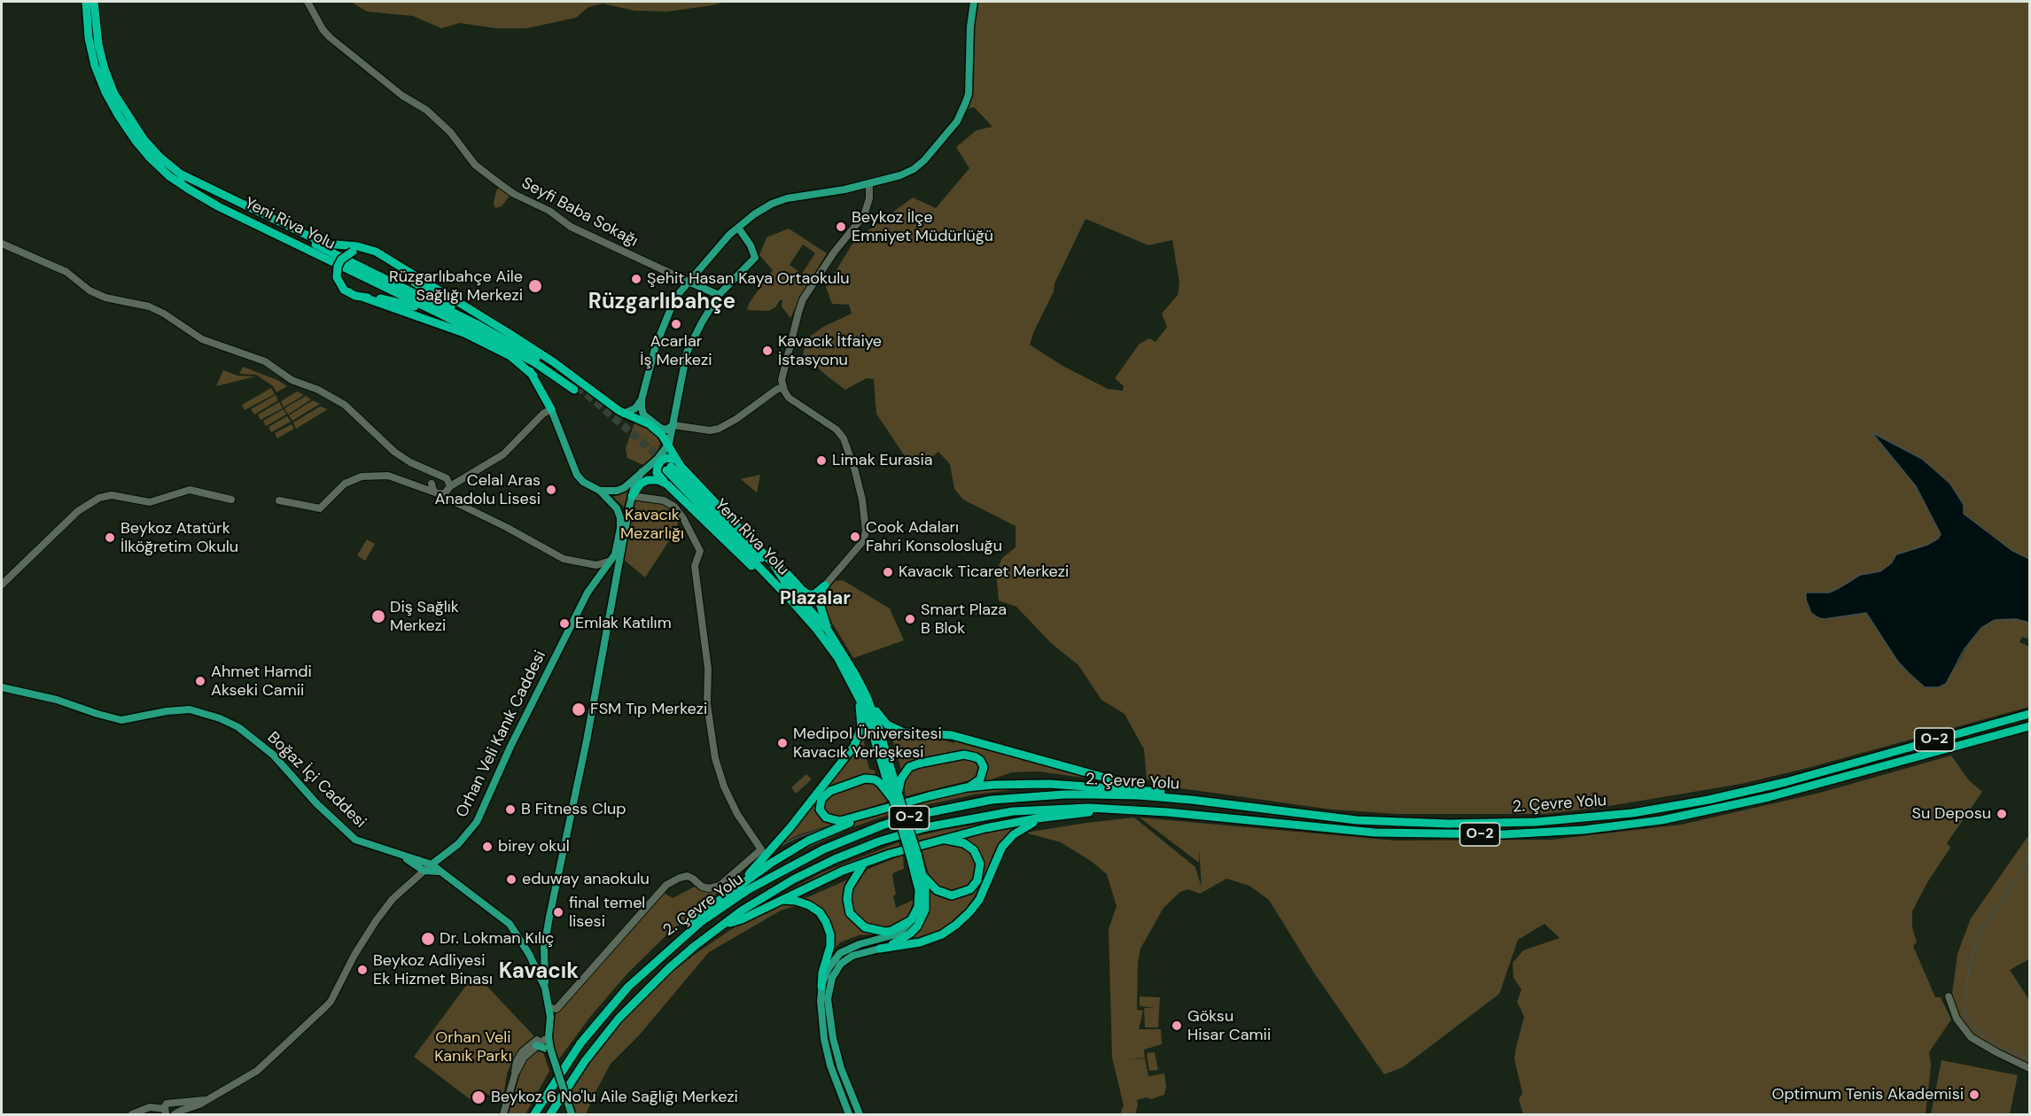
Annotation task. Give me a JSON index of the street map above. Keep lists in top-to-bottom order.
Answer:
{
  "streets": {
    "highway": ["Yeni Riva Yolu", "O-2", "2. Çevre Yolu"],
    "main road": ["Orhan Veli Kanık Caddesi", "Boğaz İçi Caddesi"],
    "street": ["Seyfi Baba Sokağı"]
  },
  "districts": ["Rüzgarlıbahçe", "Plazalar", "Kavacık"],
  "parks": ["Kavacık Mezarlığı", "Orhan Veli Kanık Parkı"],
  "places": [
    "Beykoz İlçe Emniyet Müdürlüğü",
    "Şehit Hasan Kaya Ortaokulu",
    "Rüzgarlıbahçe Aile Sağlığı Merkezi",
    "Acarlar İş Merkezi",
    "Kavacık İtfaiye İstasyonu",
    "Limak Eurasia",
    "Celal Aras Anadolu Lisesi",
    "Cook Adaları Fahri Konsolosluğu",
    "Beykoz Atatürk İlköğretim Okulu",
    "Kavacık Ticaret Merkezi",
    "Diş Sağlık Merkezi",
    "Smart Plaza B Blok",
    "Emlak Katılım",
    "Ahmet Hamdi Akseki Camii",
    "FSM Tıp Merkezi",
    "Medipol Üniversitesi Kavacık Yerleşkesi",
    "B Fitness Clup",
    "Su Deposu",
    "birey okul",
    "eduway anaokulu",
    "final temel lisesi",
    "Dr. Lokman Kılıç",
    "Beykoz Adliyesi Ek Hizmet Binası",
    "Göksu Hisar Camii",
    "Optimum Tenis Akademisi",
    "Beykoz 6 No'lu Aile Saḡlıḡı Merkezi"
  ]
}
